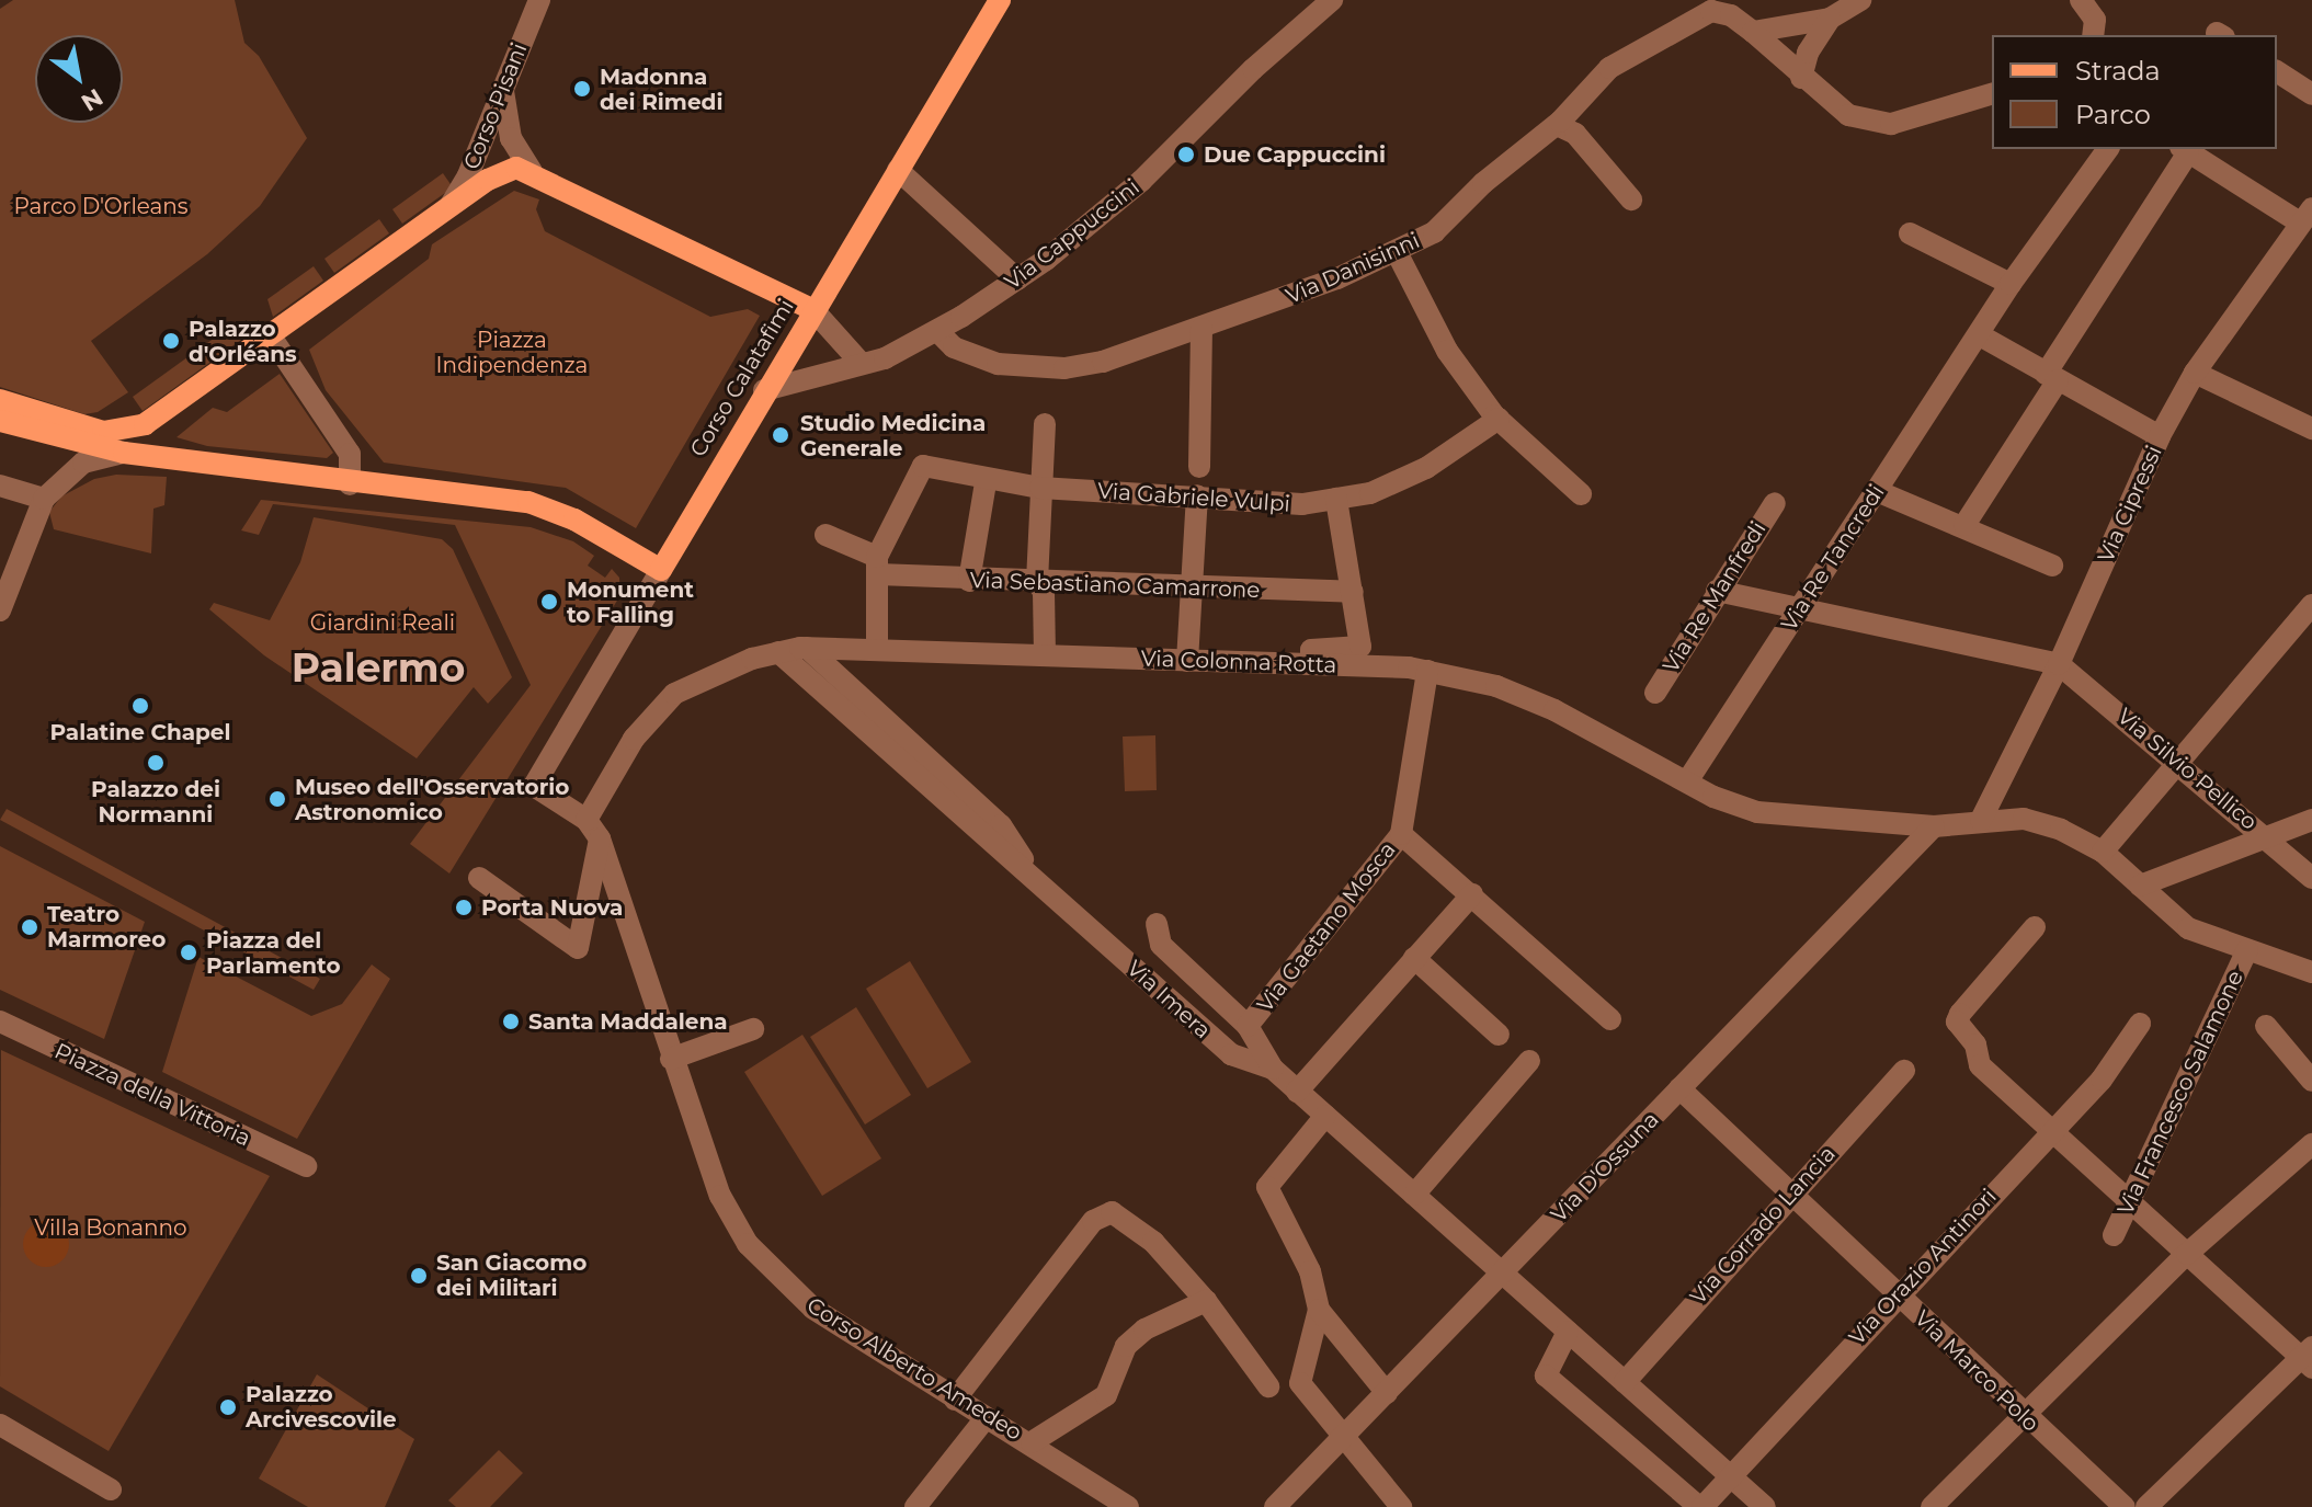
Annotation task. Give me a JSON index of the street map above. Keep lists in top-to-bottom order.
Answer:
{
  "streets": {
    "main road": ["Corso Calatafimi"],
    "street": [
      "Corso Pisani",
      "Via Cappuccini",
      "Via Danisinni",
      "Via Gabriele Vulpi",
      "Via Cipressi",
      "Via Re Tancredi",
      "Via Sebastiano Camarrone",
      "Via Re Manfredi",
      "Via Colonna Rotta",
      "Via Silvio Pellico",
      "Via Gaetano Mosca",
      "Via Imera",
      "Via Francesco Salamone",
      "Piazza della Vittoria",
      "Via D'Ossuna",
      "Via Corrado Lancia",
      "Via Orazio Antinori",
      "Corso Alberto Amedeo",
      "Via Marco Polo"
    ]
  },
  "crossings": [
    ["Via Cappuccini", "Via Danisinni"],
    ["Via Cappuccini", "Corso Calatafimi"],
    ["Corso Calatafimi", "Corso Alberto Amedeo"],
    ["Via Gabriele Vulpi", "Via Sebastiano Camarrone"],
    ["Via Cipressi", "Via Colonna Rotta"],
    ["Via Cipressi", "Via Silvio Pellico"],
    ["Via Re Tancredi", "Via Colonna Rotta"],
    ["Via Colonna Rotta", "Via Gaetano Mosca"],
    ["Via Colonna Rotta", "Via Imera"],
    ["Via Colonna Rotta", "Via Francesco Salamone"],
    ["Via Colonna Rotta", "Via D'Ossuna"],
    ["Via Colonna Rotta", "Corso Alberto Amedeo"],
    ["Via Imera", "Via D'Ossuna"],
    ["Via Imera", "Via Corrado Lancia"],
    ["Via Imera", "Via Orazio Antinori"],
    ["Via D'Ossuna", "Via Marco Polo"],
    ["Via Corrado Lancia", "Via Marco Polo"],
    ["Via Orazio Antinori", "Via Marco Polo"]
  ],
  "districts": ["Palermo"],
  "parks": [
    "Parco D'Orleans",
    "Piazza Indipendenza",
    "Giardini Reali",
    "Villa Bonanno"
  ],
  "places": [
    "Madonna dei Rimedi",
    "Due Cappuccini",
    "Palazzo d'Orléans",
    "Studio Medicina Generale",
    "Monument to Falling",
    "Palatine Chapel",
    "Palazzo dei Normanni",
    "Museo dell'Osservatorio Astronomico",
    "Porta Nuova",
    "Teatro Marmoreo",
    "Piazza del Parlamento",
    "Santa Maddalena",
    "San Giacomo dei Militari",
    "Palazzo Arcivescovile"
  ],
  "legend": ["Strada", "Parco"],
  "north": "bottom right"
}
